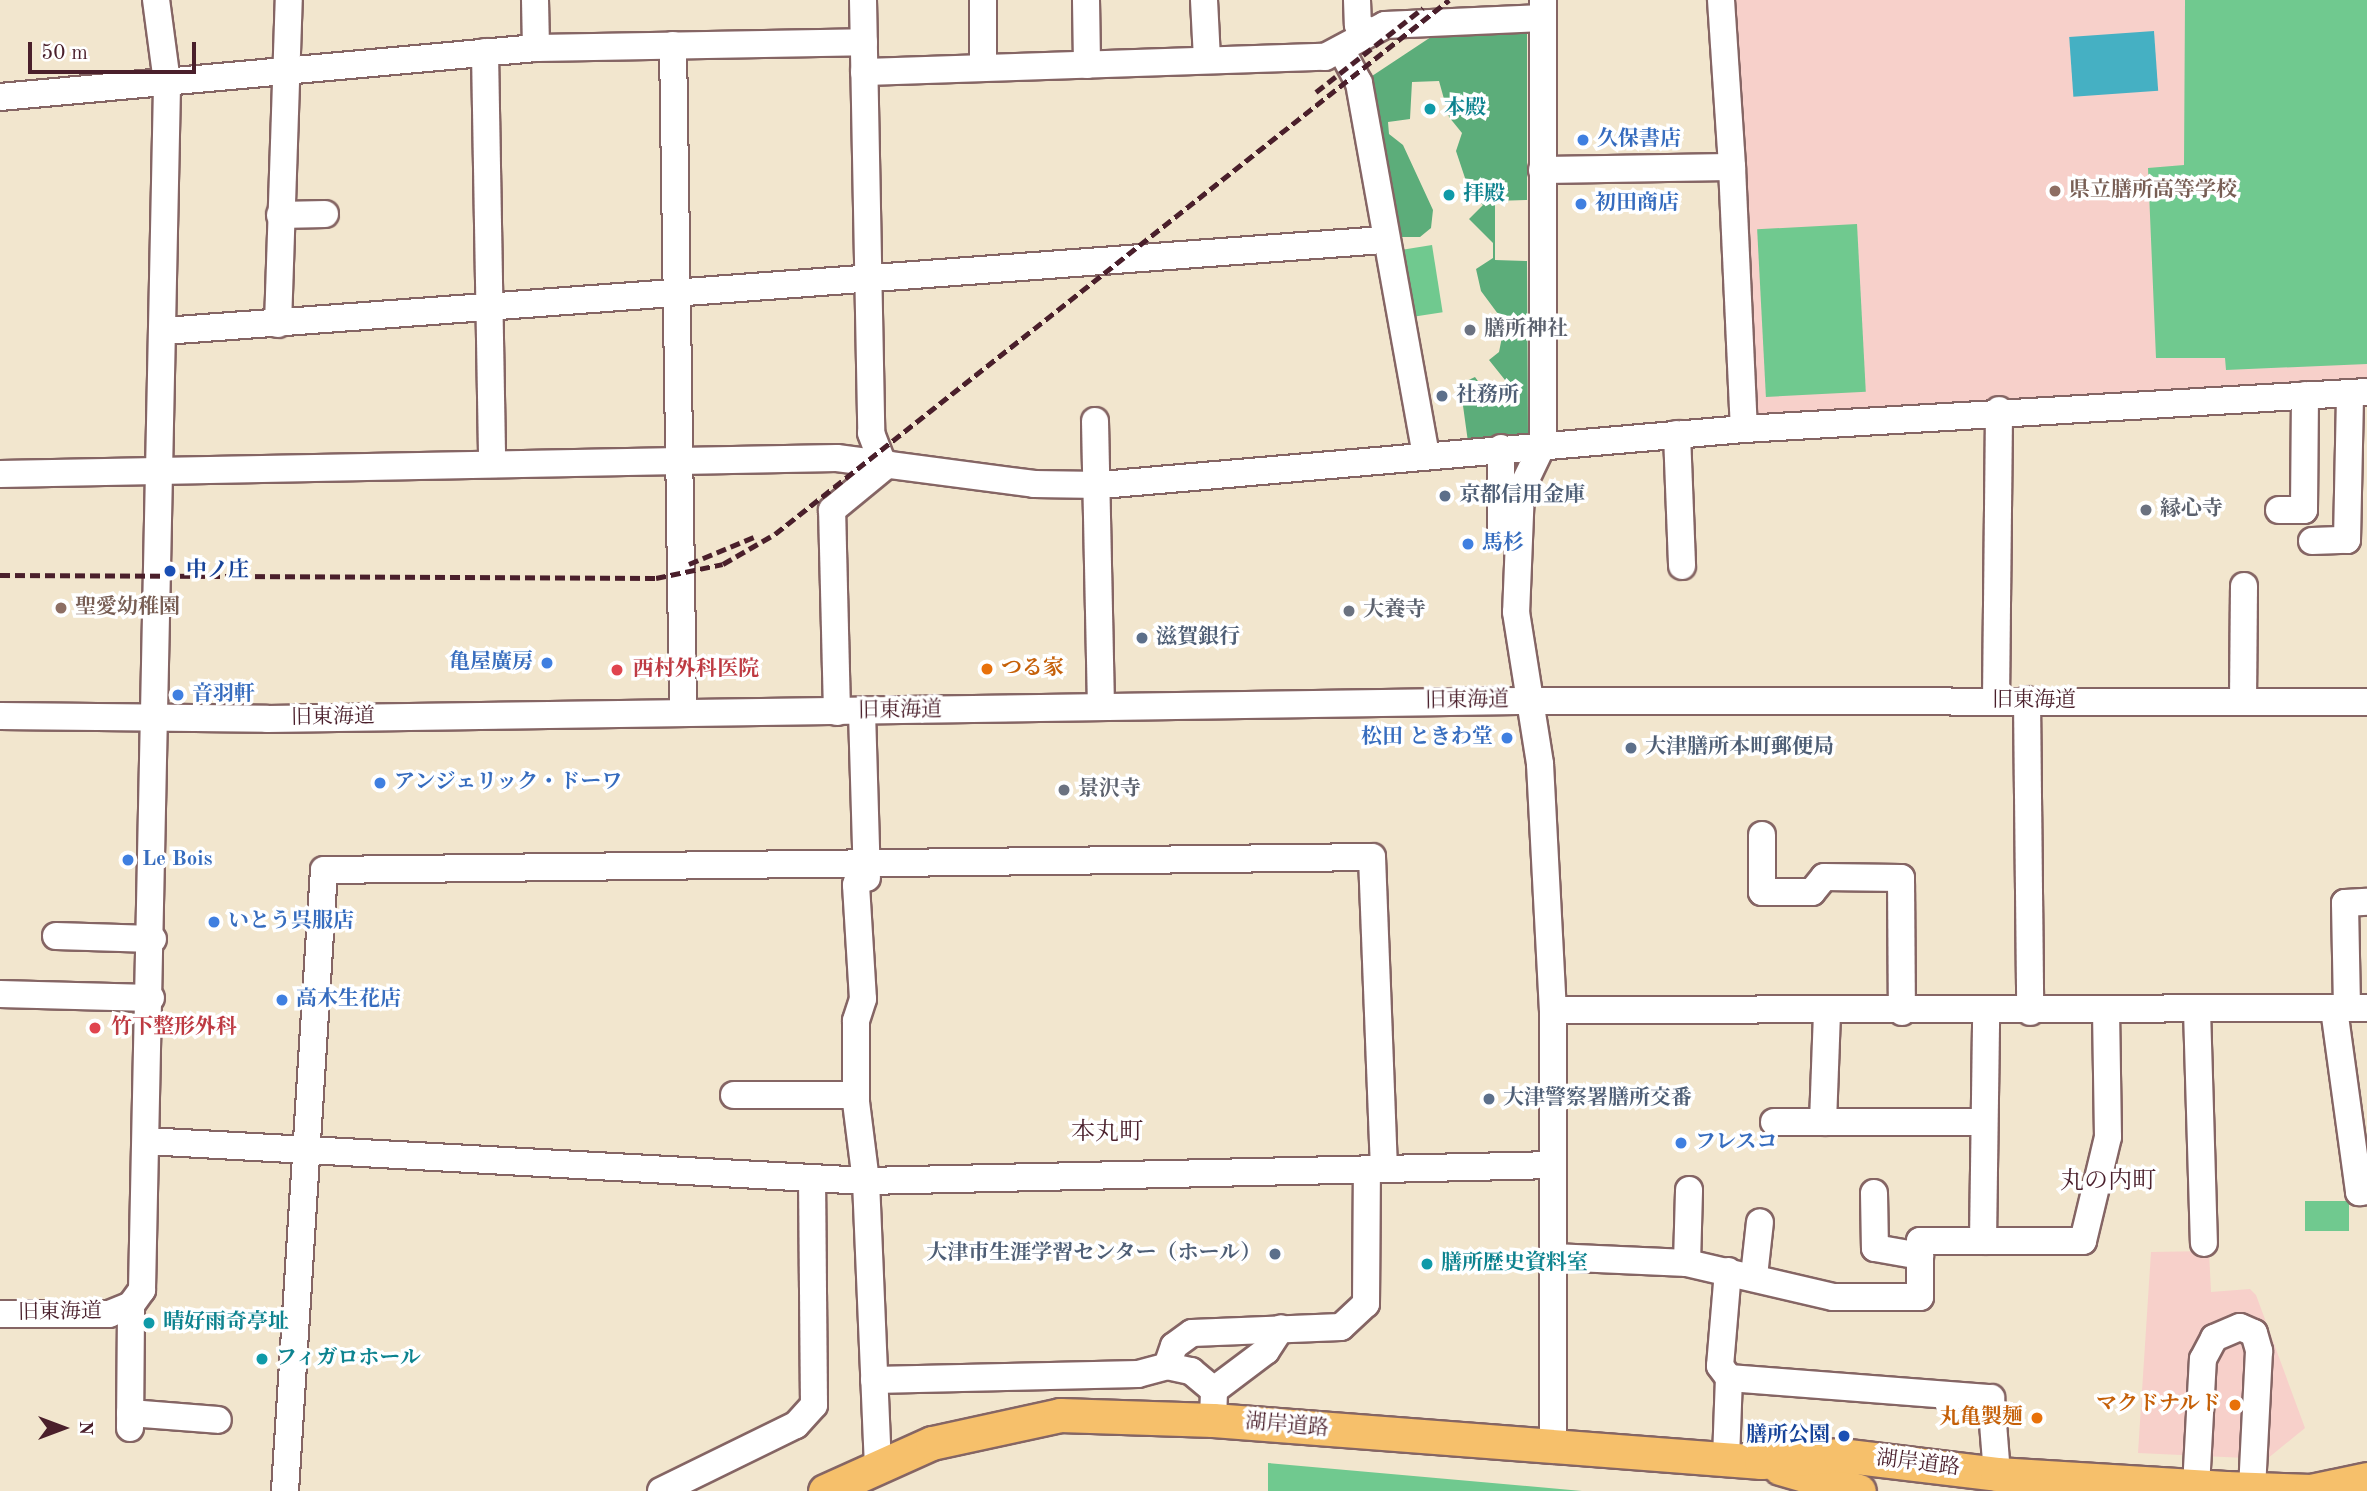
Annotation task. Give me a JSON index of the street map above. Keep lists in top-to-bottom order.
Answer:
{
  "streets": {
    "main road": ["湖岸道路"],
    "street": ["旧東海道"]
  },
  "districts": ["本丸町", "丸の内町"],
  "places": [
    "本殿",
    "久保書店",
    "県立膳所高等学校",
    "拝殿",
    "初田商店",
    "膳所神社",
    "社務所",
    "京都信用金庫",
    "縁心寺",
    "馬杉",
    "中ノ庄",
    "聖愛幼稚園",
    "大養寺",
    "滋賀銀行",
    "亀屋廣房",
    "つる家",
    "西村外科医院",
    "音羽軒",
    "松田 ときわ堂",
    "大津膳所本町郵便局",
    "アンジェリック・ドーワ",
    "景沢寺",
    "Le Bois",
    "いとう呉服店",
    "高木生花店",
    "竹下整形外科",
    "大津警察署膳所交番",
    "フレスコ",
    "大津市生涯学習センター（ホール）",
    "膳所歴史資料室",
    "晴好雨奇亭址",
    "フィガロホール",
    "マクドナルド",
    "丸亀製麺",
    "膳所公園"
  ],
  "scale_bar": "50 m",
  "north": "right"
}
